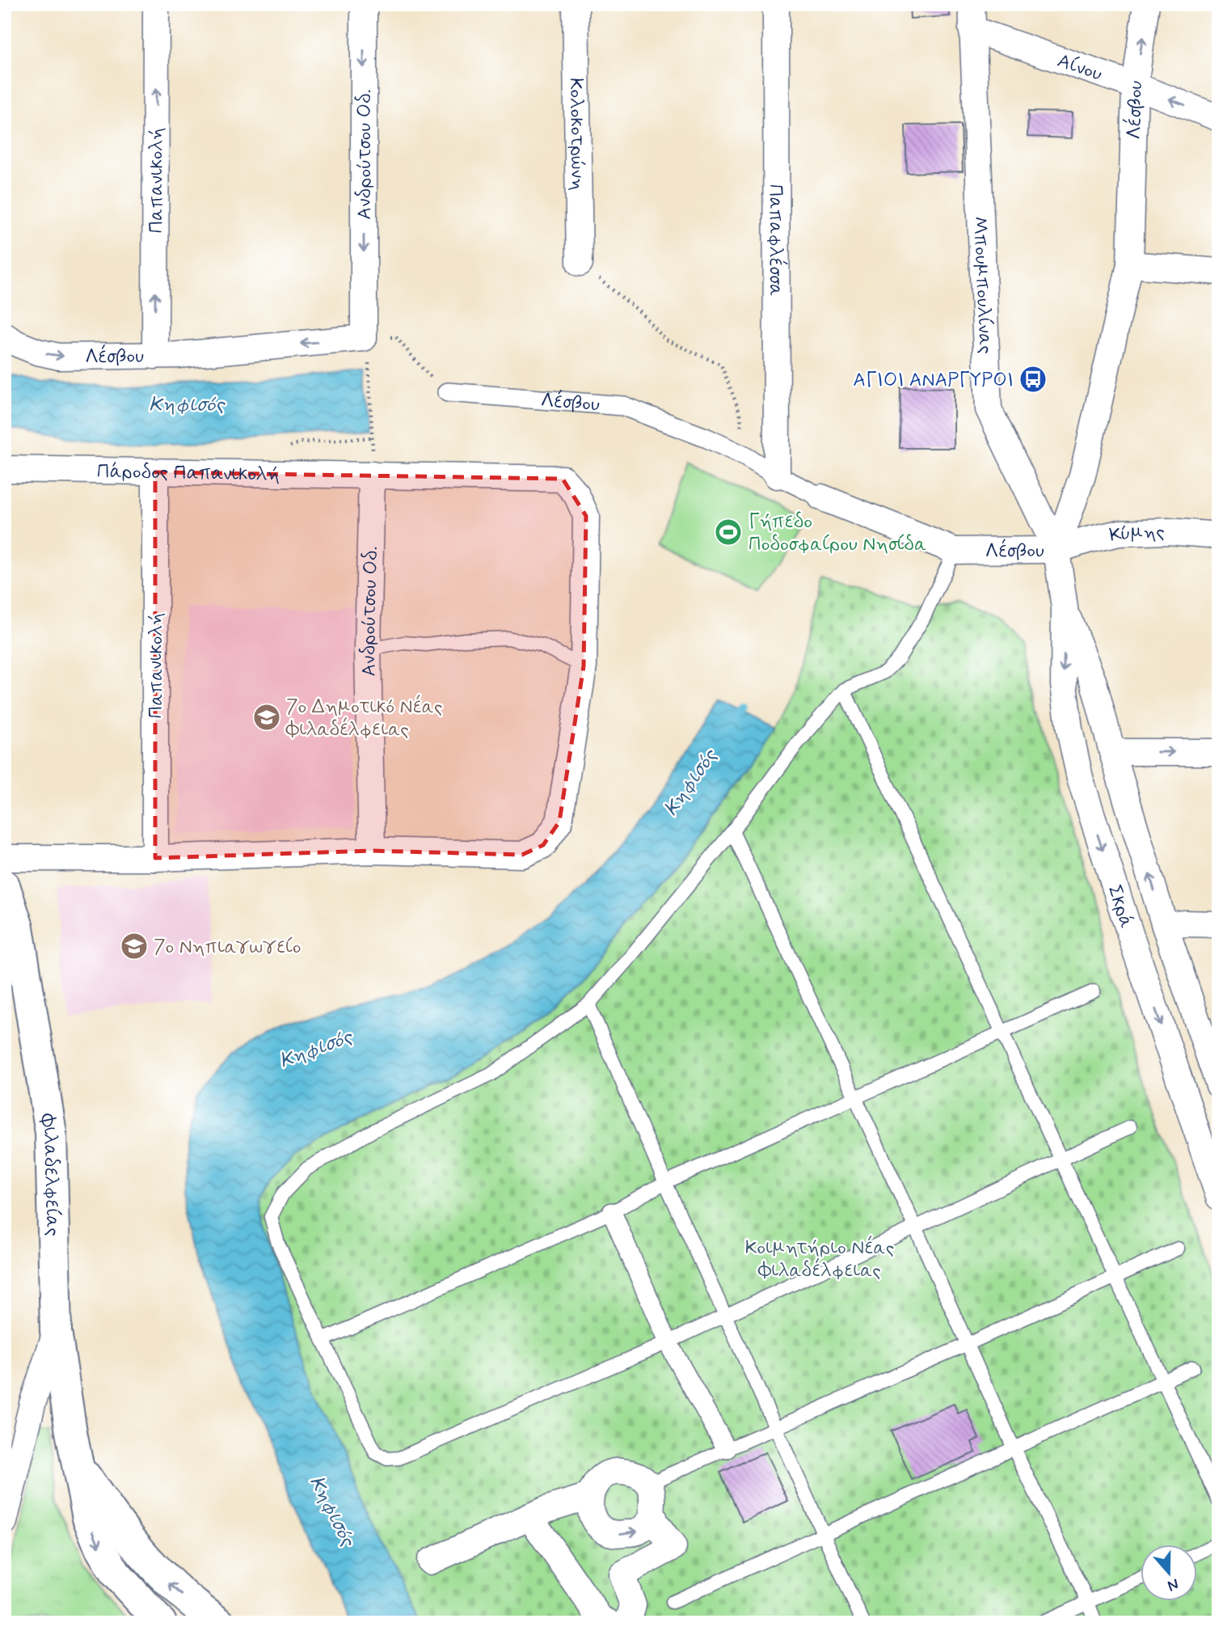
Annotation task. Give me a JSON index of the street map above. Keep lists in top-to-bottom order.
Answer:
{
  "streets": {
    "main road": ["Φιλαδελφείας"],
    "street": [
      "Αίνου",
      "Λέσβου",
      "Κολοκοτρώνη",
      "Ανδρούτσου Οδ.",
      "Παπανικολή",
      "Παπαφλέσσα",
      "Μπουμπουλίνας",
      "Πάροδος Παπανικολή",
      "Κύμης",
      "Σκρά"
    ]
  },
  "crossings": [
    ["Αίνου", "Λέσβου"],
    ["Αίνου", "Μπουμπουλίνας"],
    ["Λέσβου", "Ανδρούτσου Οδ."],
    ["Λέσβου", "Παπανικολή"],
    ["Λέσβου", "Παπαφλέσσα"],
    ["Λέσβου", "Μπουμπουλίνας"],
    ["Λέσβου", "Κύμης"],
    ["Λέσβου", "Σκρά"],
    ["Ανδρούτσου Οδ.", "Πάροδος Παπανικολή"],
    ["Παπανικολή", "Πάροδος Παπανικολή"],
    ["Μπουμπουλίνας", "Κύμης"],
    ["Μπουμπουλίνας", "Σκρά"],
    ["Κύμης", "Σκρά"]
  ],
  "one_way": ["Ανδρούτσου Οδ.", "Παπανικολή"],
  "water": ["Κηφισός"],
  "parks": ["Κοιμητήριο Νέας Φιλαδέλφειας"],
  "places": {
    "bus stop": ["ΑΓΙΟΙ ΑΝΑΡΓΥΡΟΙ"],
    "sports": ["Γήπεδο Ποδοσφαίρου Νησίδα"],
    "school or university": ["7ο Δημοτικό Νέας Φιλαδέλφειας", "7ο Νηπιαγωγείο"]
  },
  "north": "bottom"
}
